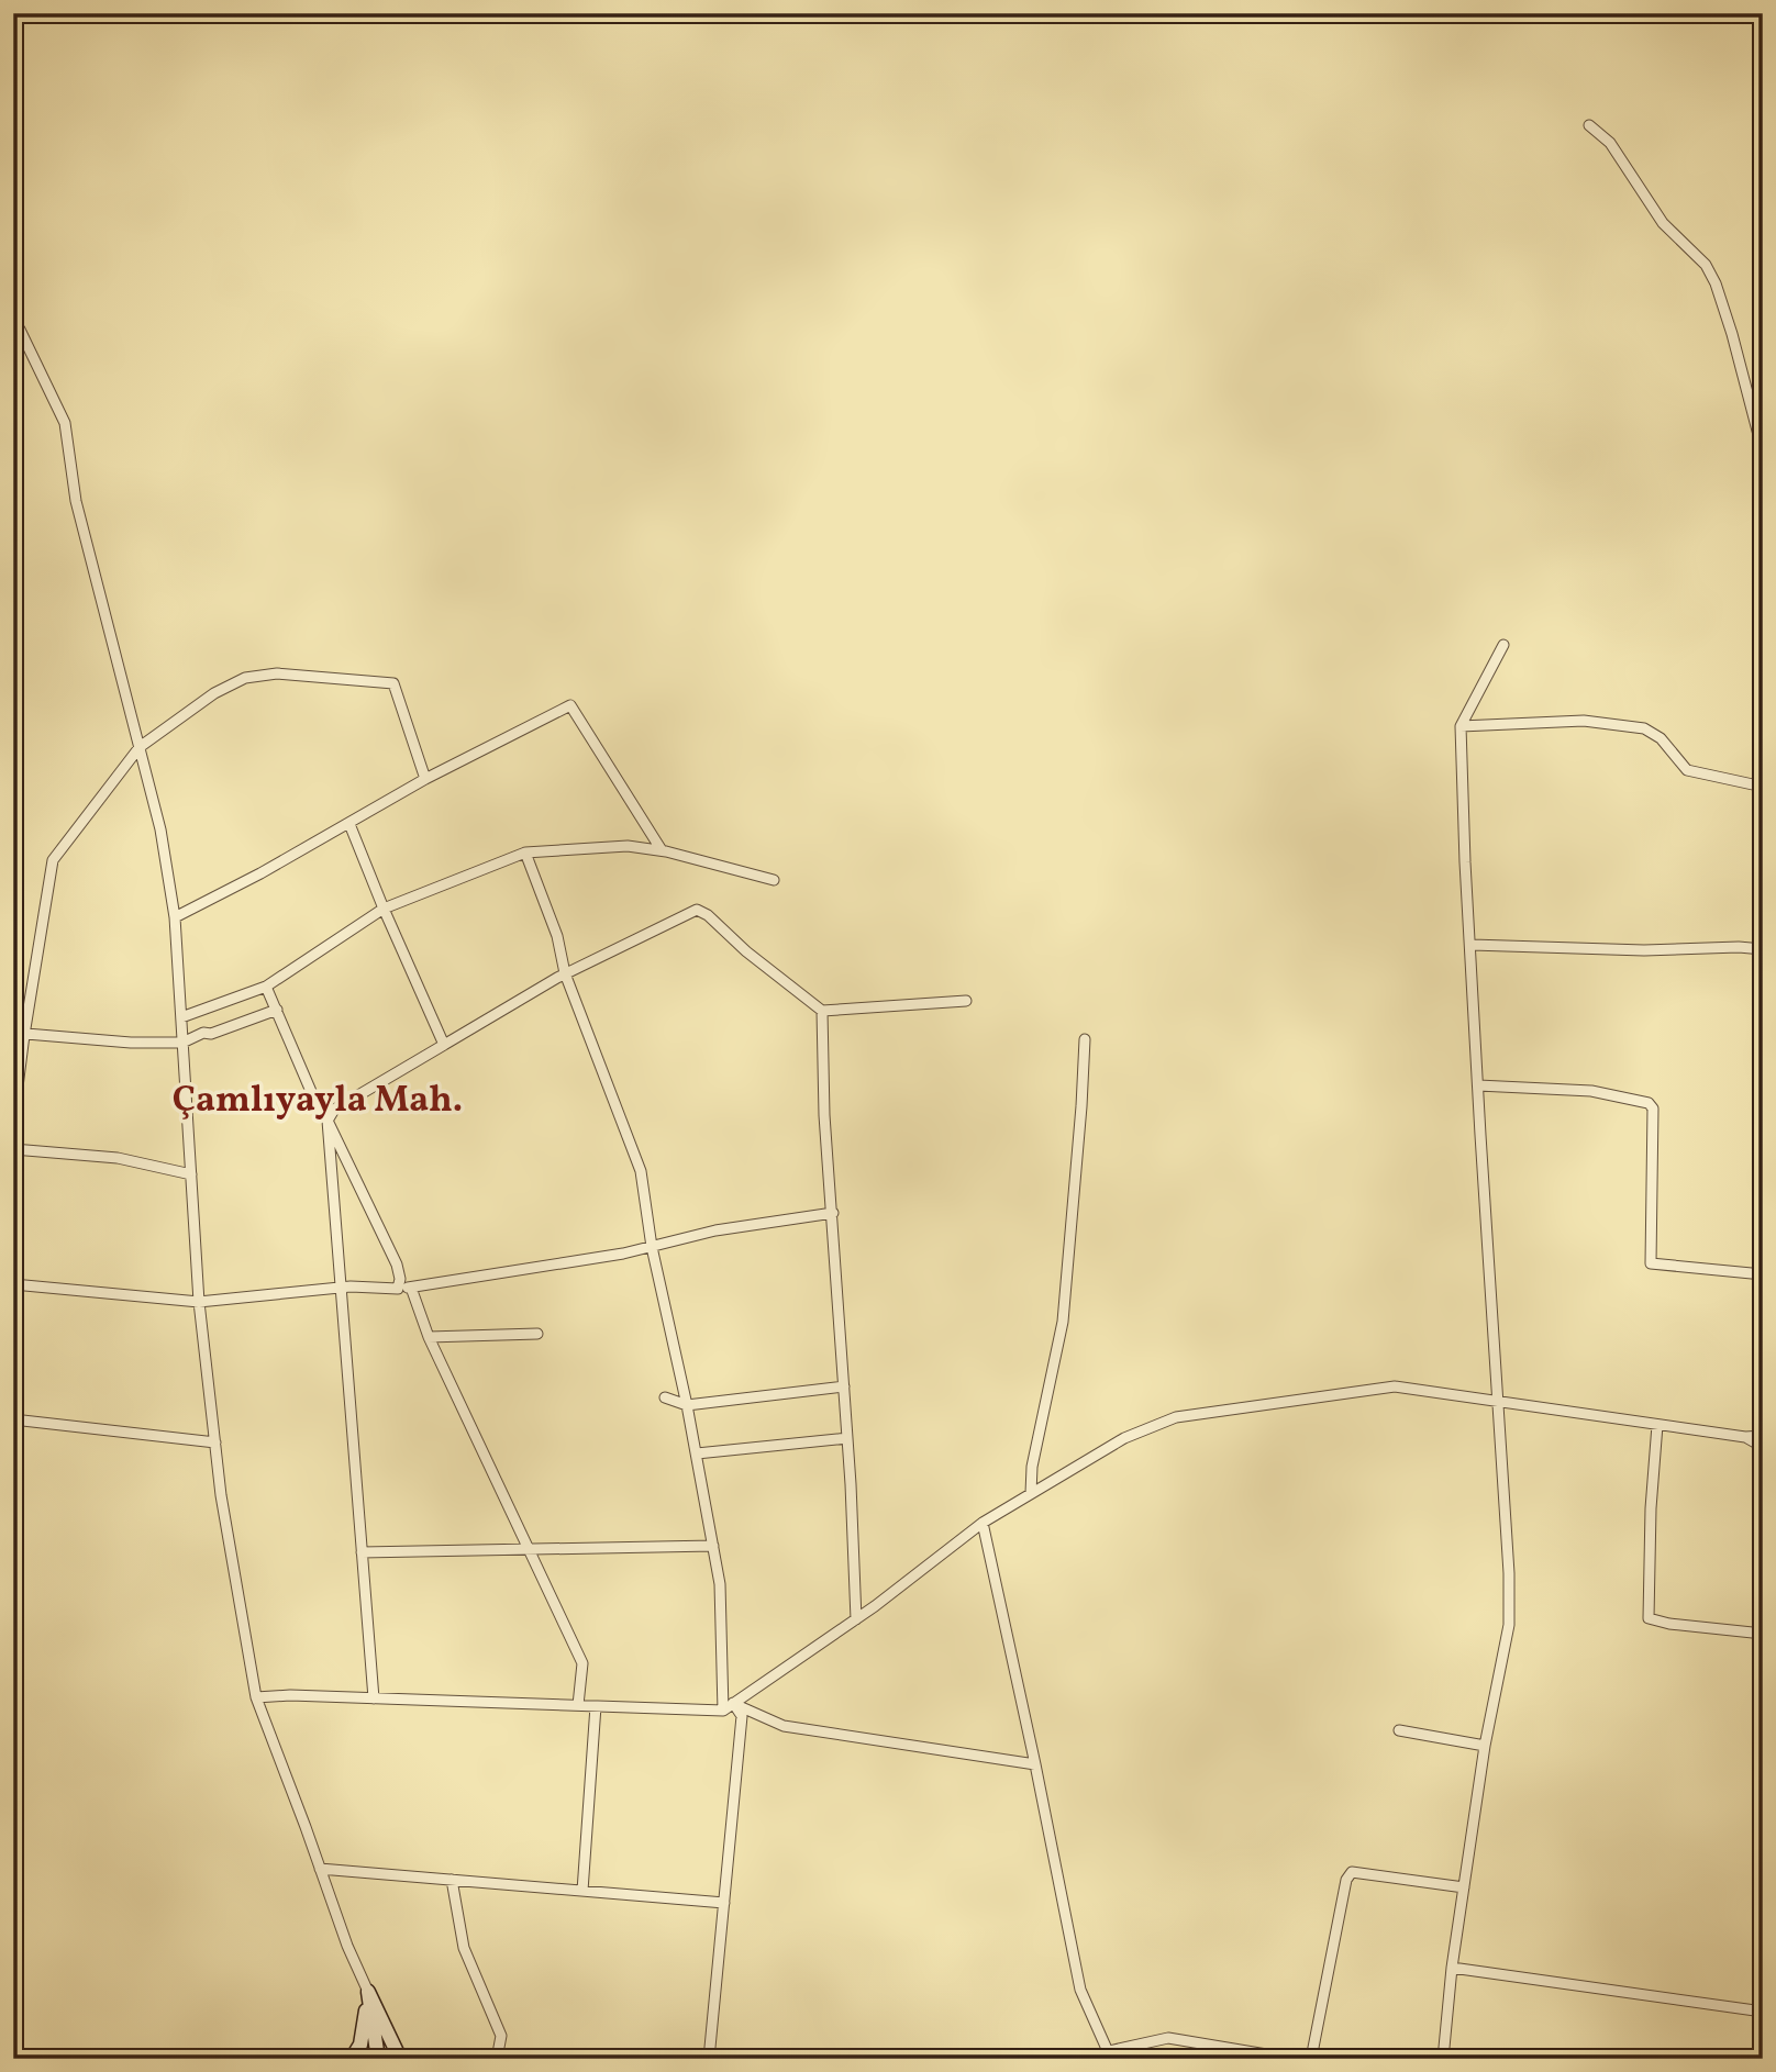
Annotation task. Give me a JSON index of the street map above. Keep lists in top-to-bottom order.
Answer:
{
  "districts": ["Çamlıyayla Mah."]
}
